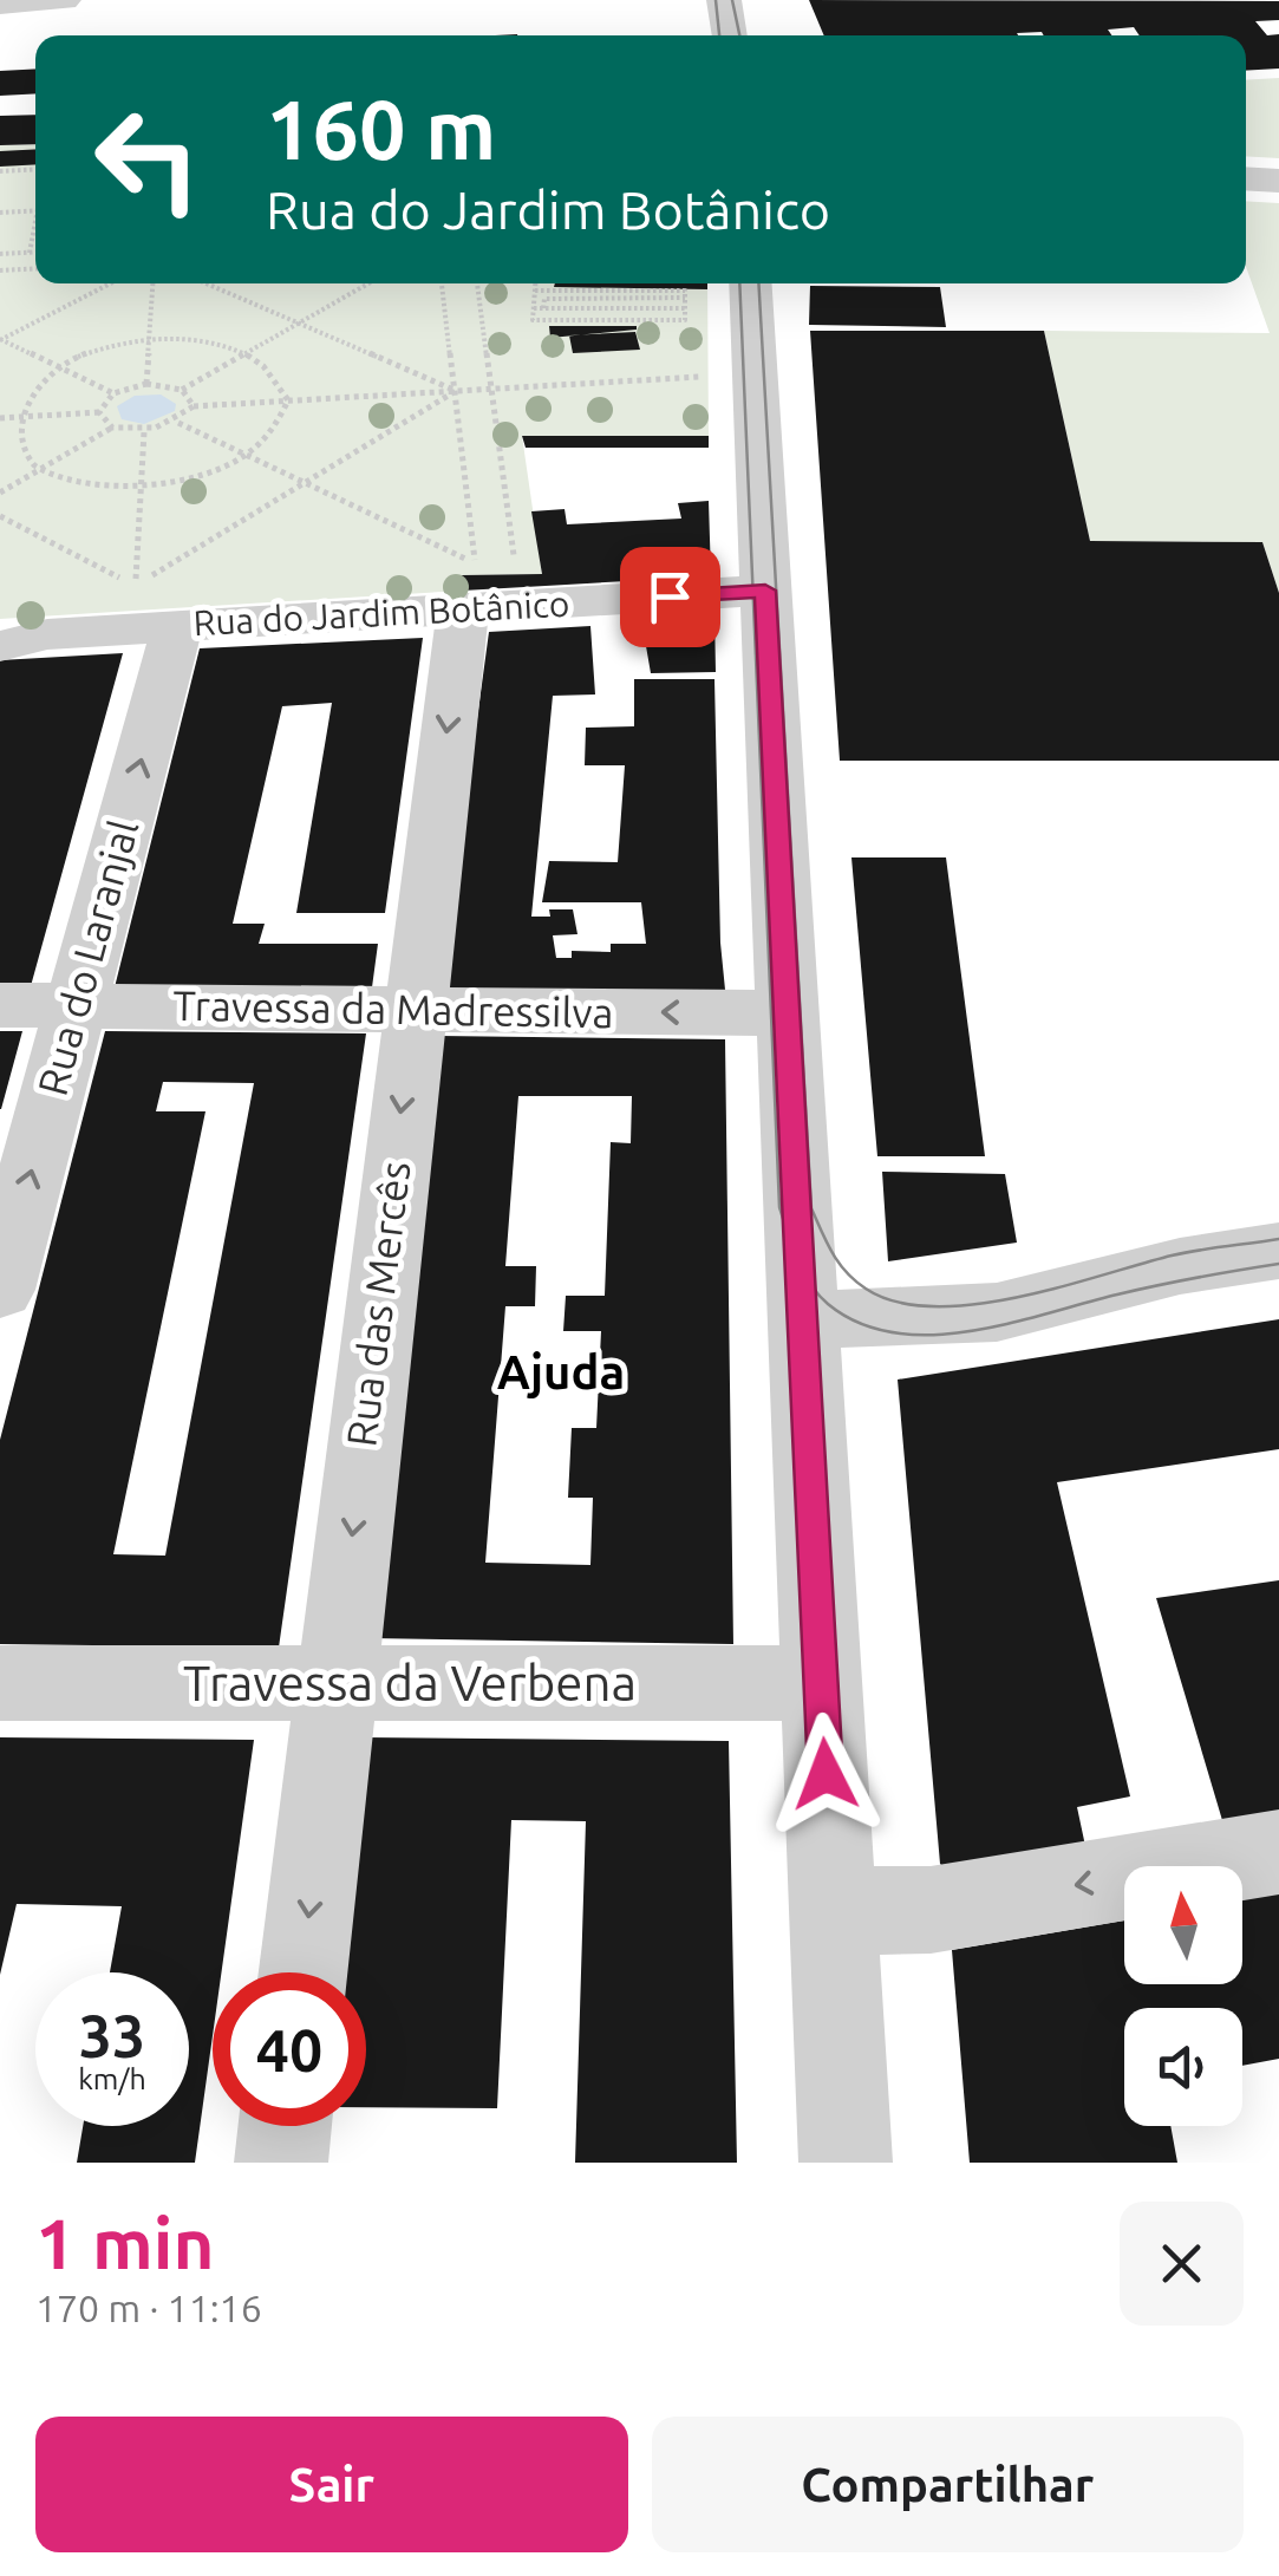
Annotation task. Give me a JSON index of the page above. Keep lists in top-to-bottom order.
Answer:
{
  "streets": {
    "street": [
      "Rua do Jardim Botânico",
      "Rua do Laranjal",
      "Travessa da Madressilva",
      "Rua das Mercês",
      "Travessa da Verbena"
    ]
  },
  "crossings": [
    ["Rua do Jardim Botânico", "Rua do Laranjal"],
    ["Rua do Jardim Botânico", "Rua das Mercês"],
    ["Rua do Laranjal", "Travessa da Madressilva"],
    ["Travessa da Madressilva", "Rua das Mercês"],
    ["Rua das Mercês", "Travessa da Verbena"]
  ],
  "one_way": ["Rua do Laranjal", "Travessa da Madressilva"],
  "districts": ["Ajuda"],
  "north": "top",
  "page": {
    "turn": ["160 m", "Rua do Jardim Botânico"],
    "speed": "33 km/h",
    "limit": "40",
    "heading": ["1 min", "170 m · 11:16"],
    "buttons": ["Sair", "Compartilhar"]
  }
}
